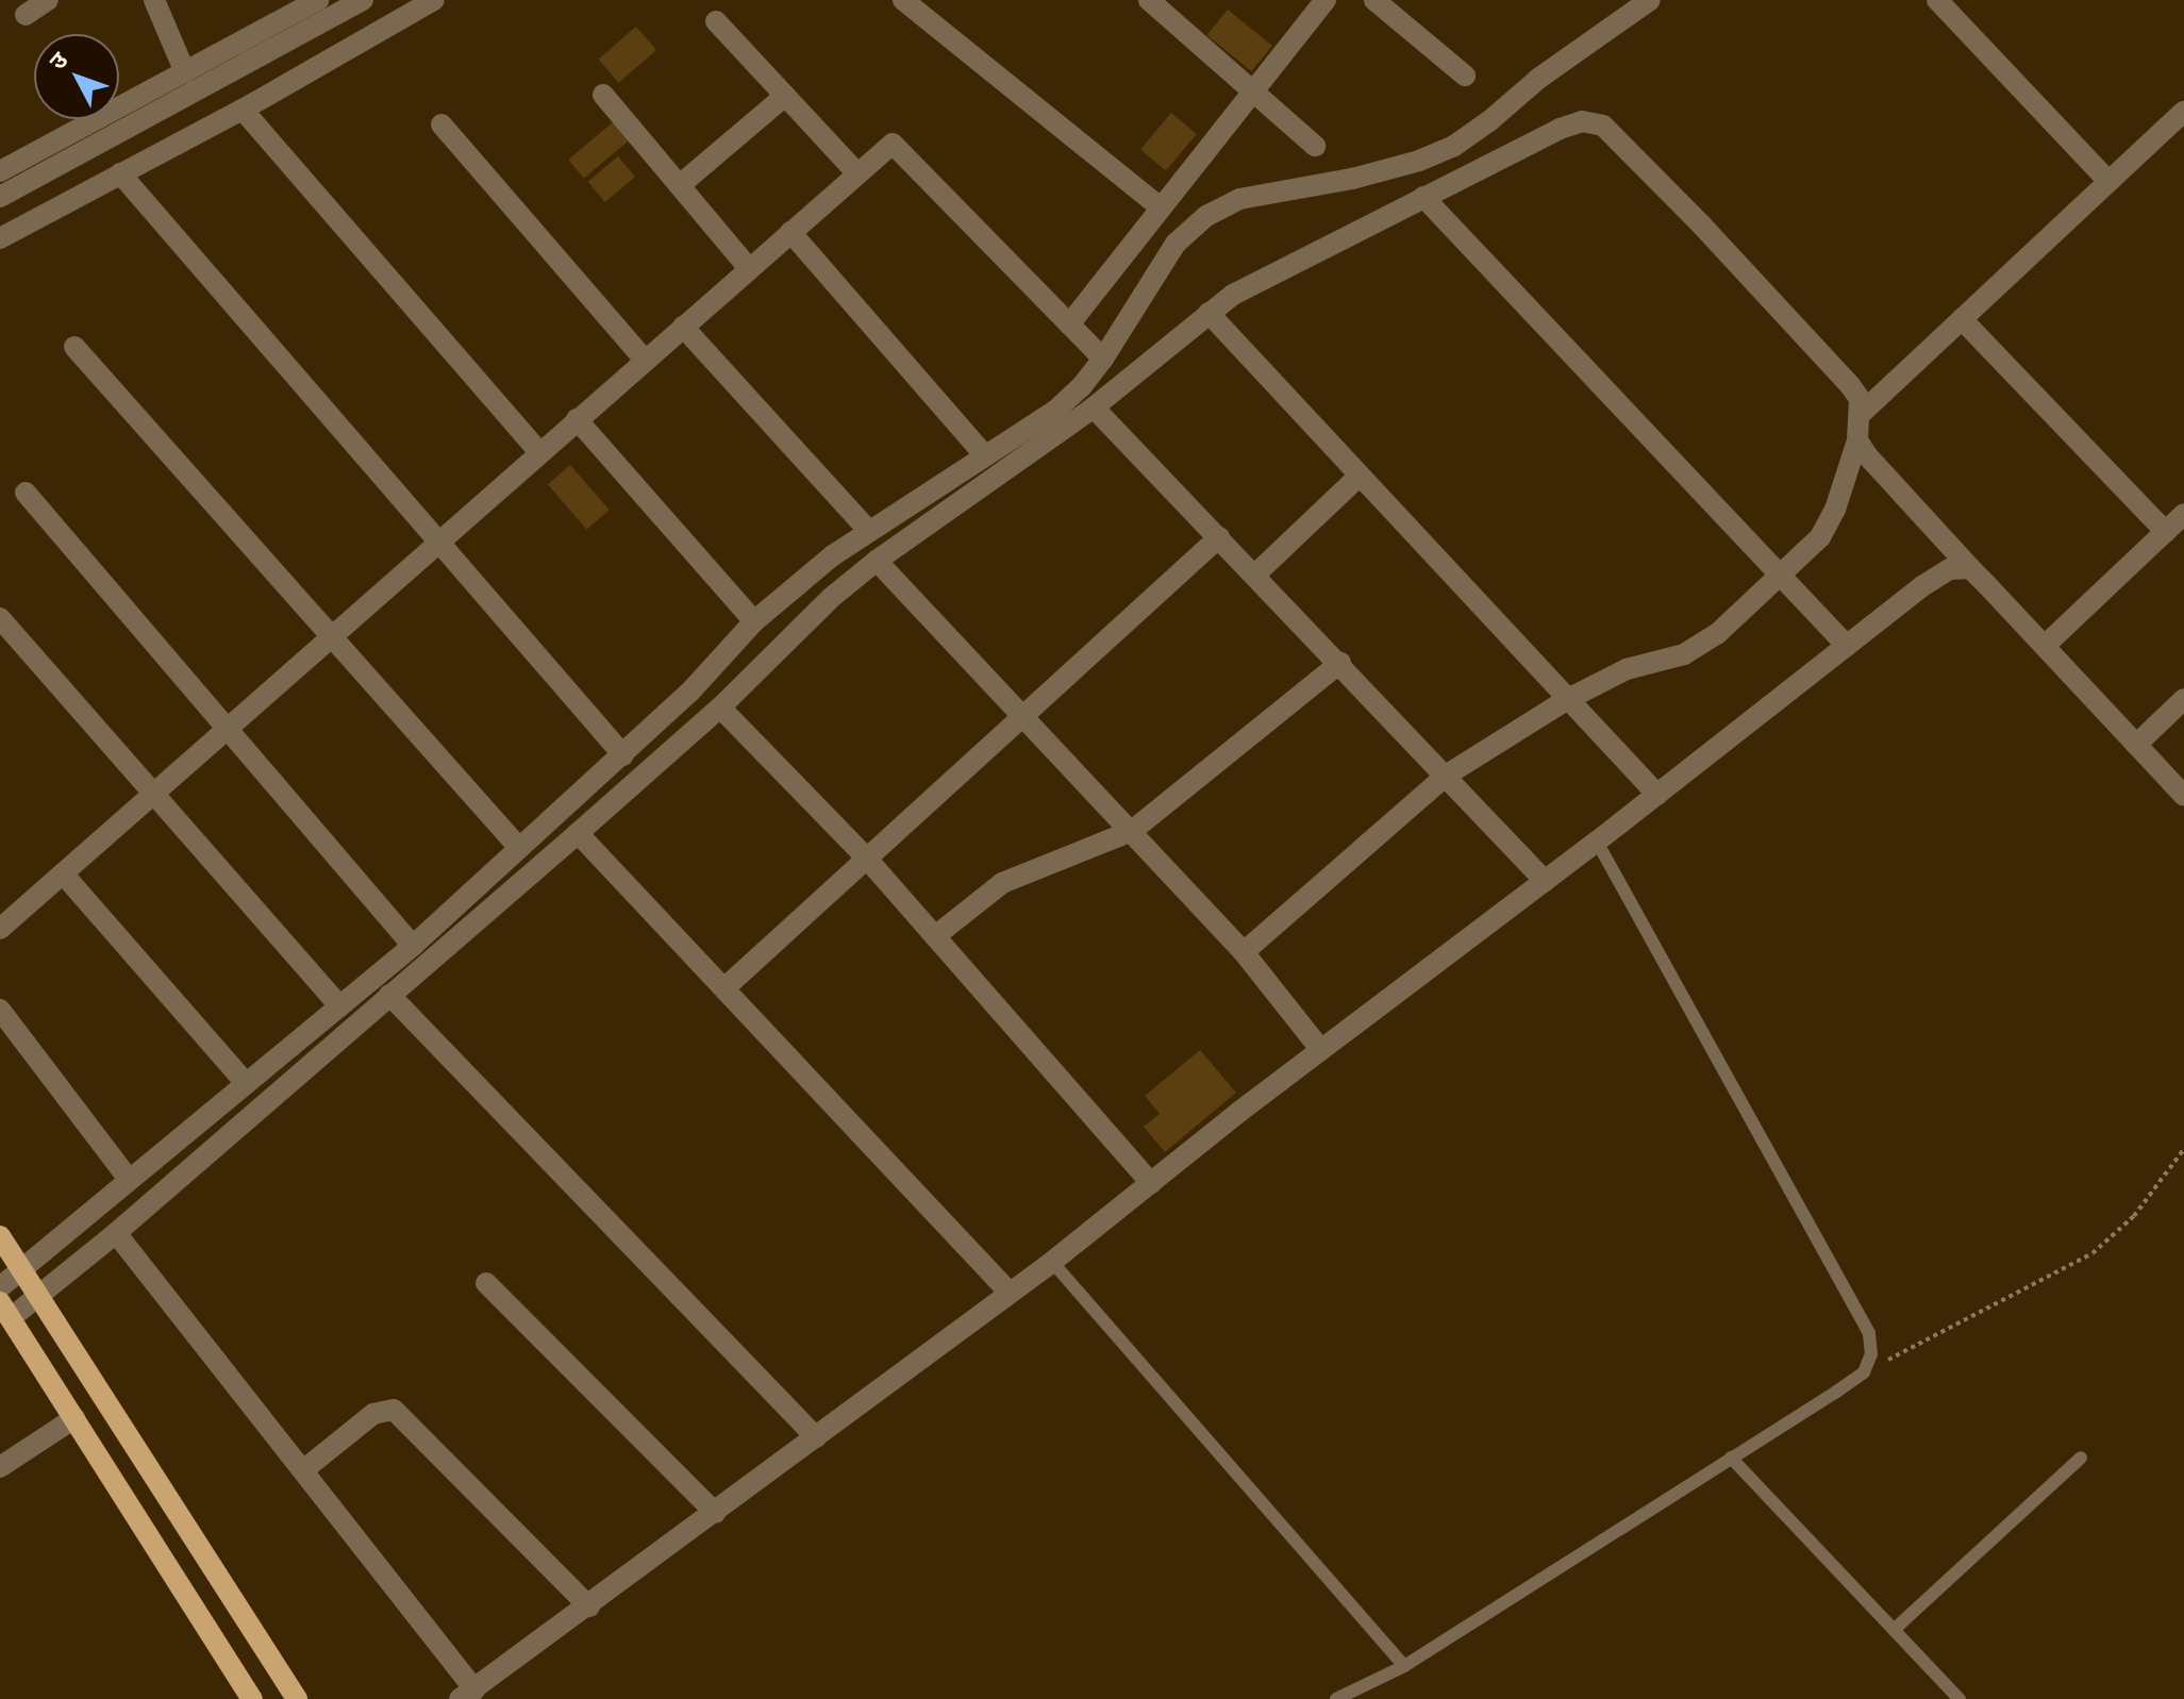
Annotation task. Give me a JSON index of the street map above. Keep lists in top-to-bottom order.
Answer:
{
  "north": "top left"
}
